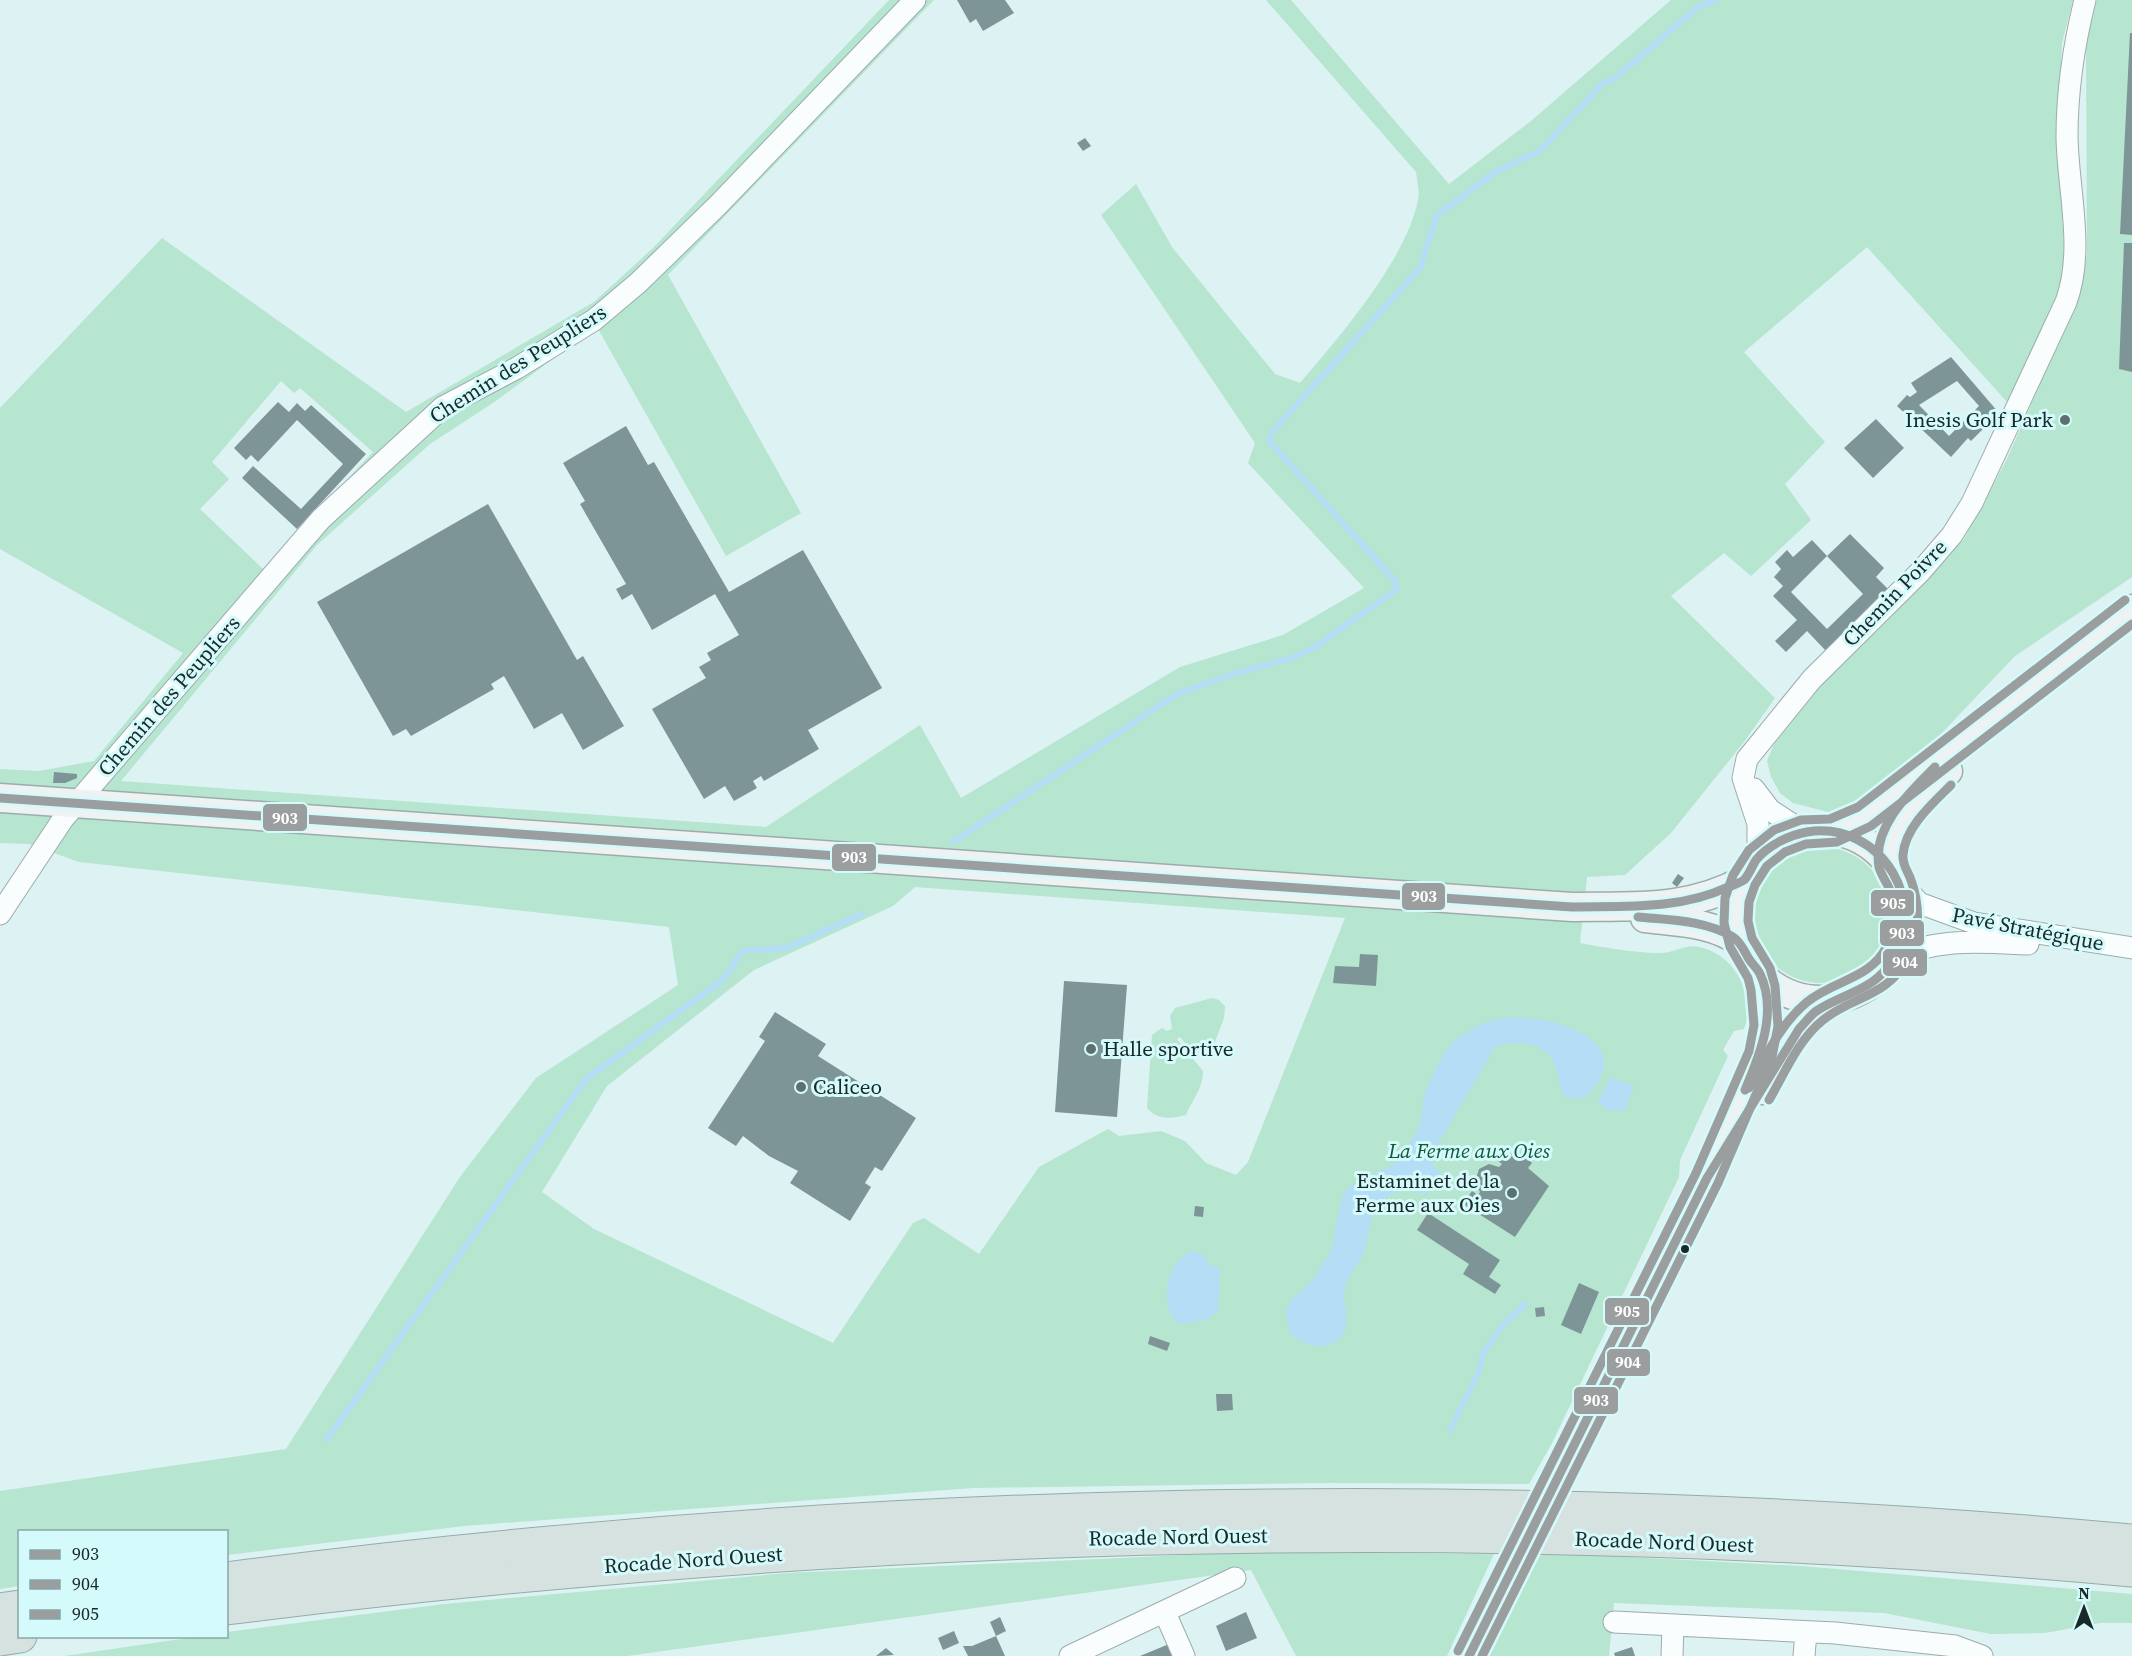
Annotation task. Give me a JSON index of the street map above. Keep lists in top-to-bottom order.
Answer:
{
  "streets": {
    "highway": ["Rocade Nord Ouest"],
    "street": ["Chemin des Peupliers", "Chemin Poivre", "Pavé Stratégique"]
  },
  "crossings": [
    ["Chemin Poivre", "Pavé Stratégique"]
  ],
  "parks": ["La Ferme aux Oies"],
  "places": [
    "Inesis Golf Park",
    "Halle sportive",
    "Caliceo",
    "Estaminet de la Ferme aux Oies"
  ],
  "lines": ["transit line 905", "transit line 904", "transit line 903"],
  "legend": ["903", "904", "905"],
  "north": "top"
}
